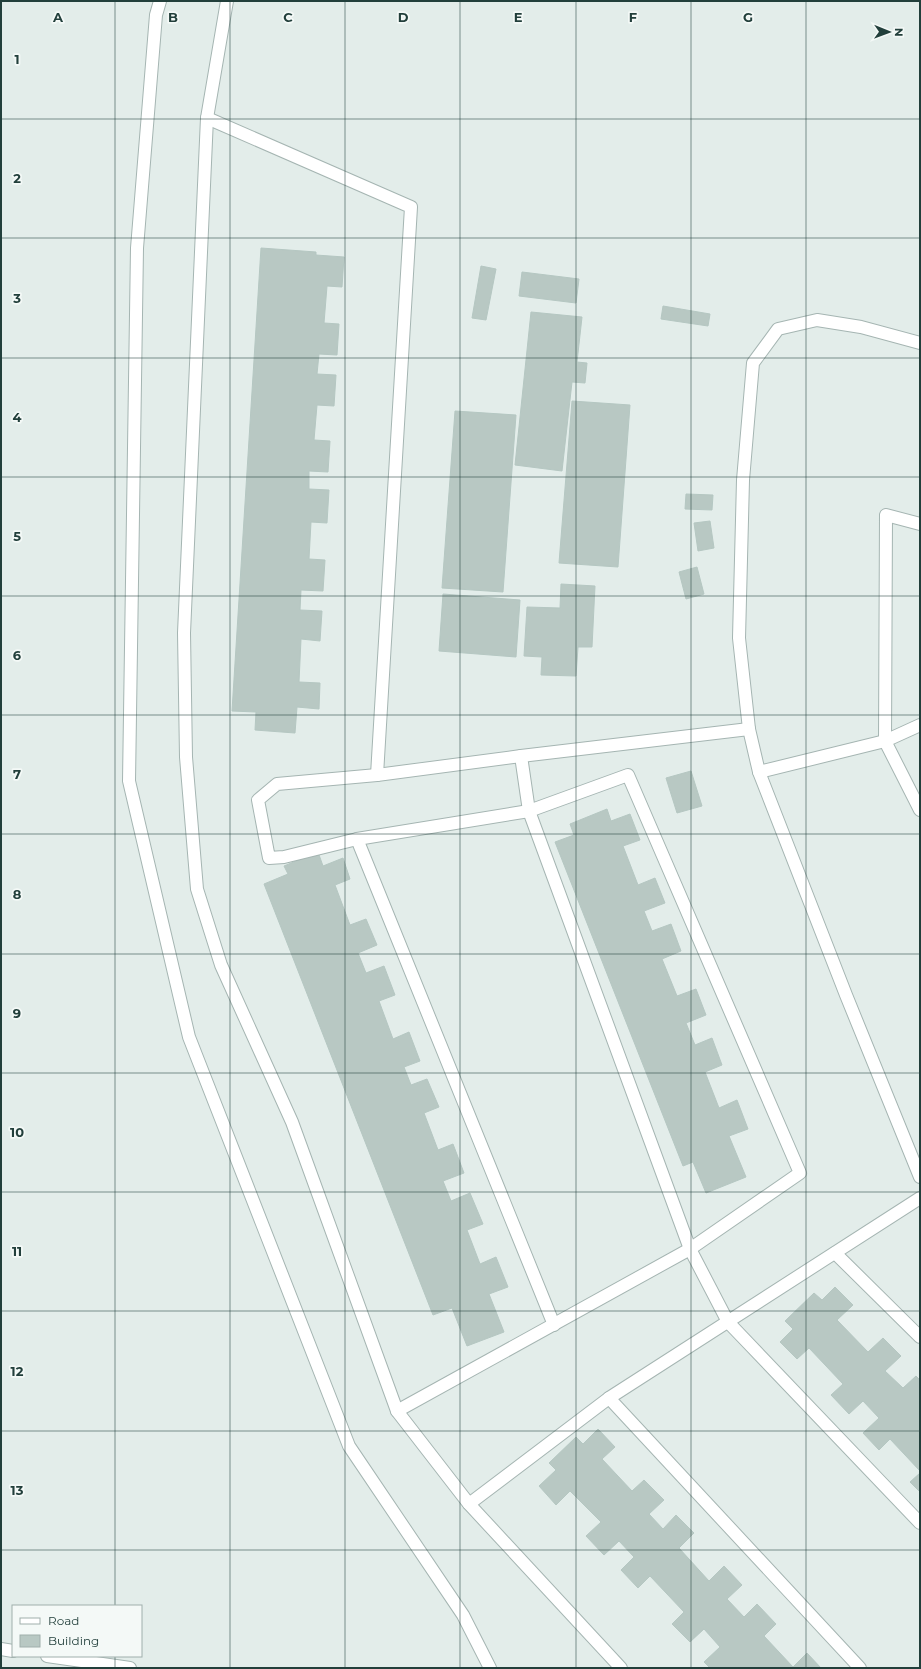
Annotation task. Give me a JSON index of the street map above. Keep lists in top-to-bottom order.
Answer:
{
  "legend": ["Road", "Building"],
  "north": "right",
  "grid": {
    "columns": [
      "A",
      "B",
      "C",
      "D",
      "E",
      "F",
      "G"
    ],
    "rows": [
      "1",
      "2",
      "3",
      "4",
      "5",
      "6",
      "7",
      "8",
      "9",
      "10",
      "11",
      "12",
      "13"
    ]
  }
}
